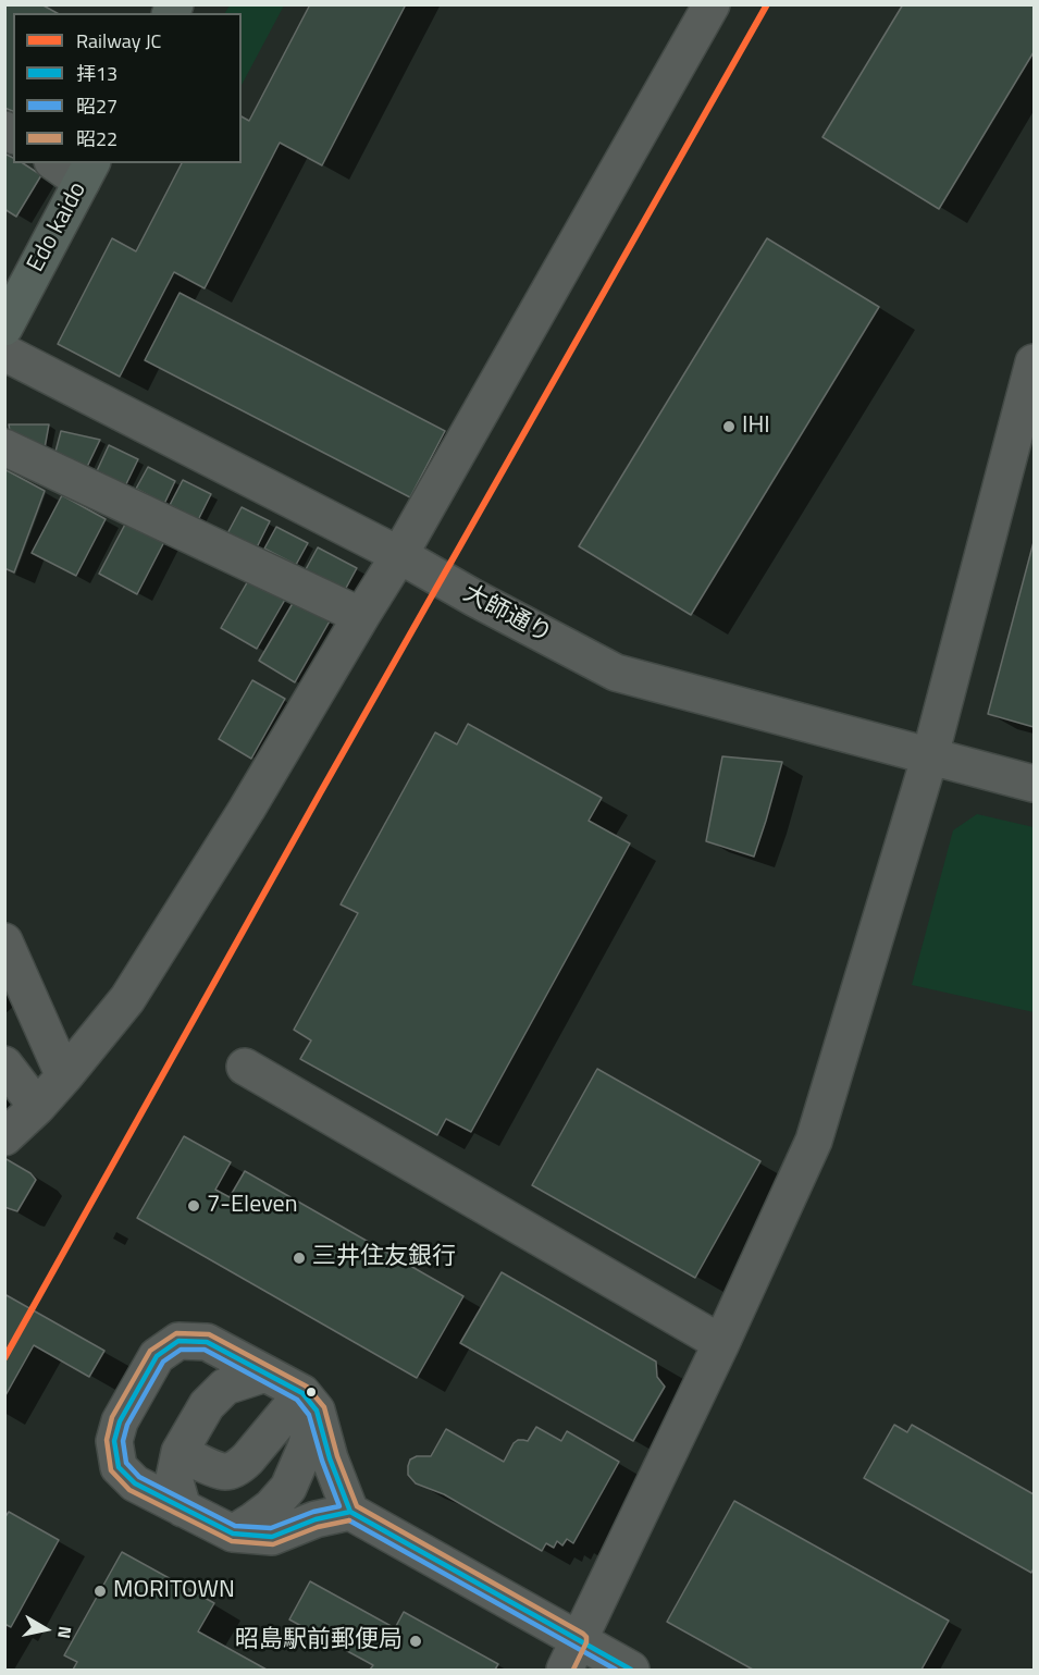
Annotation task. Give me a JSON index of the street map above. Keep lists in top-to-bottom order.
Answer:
{
  "streets": {
    "main road": ["Edo kaido"],
    "street": ["大師通り"]
  },
  "places": [
    "IHI",
    "7-Eleven",
    "三井住友銀行",
    "MORITOWN",
    "昭島駅前郵便局"
  ],
  "lines": [
    "rail line JC",
    "transit line 昭22",
    "transit line 拝13",
    "transit line 昭27"
  ],
  "legend": [
    "Railway JC",
    "拝13",
    "昭27",
    "昭22"
  ],
  "north": "right"
}
